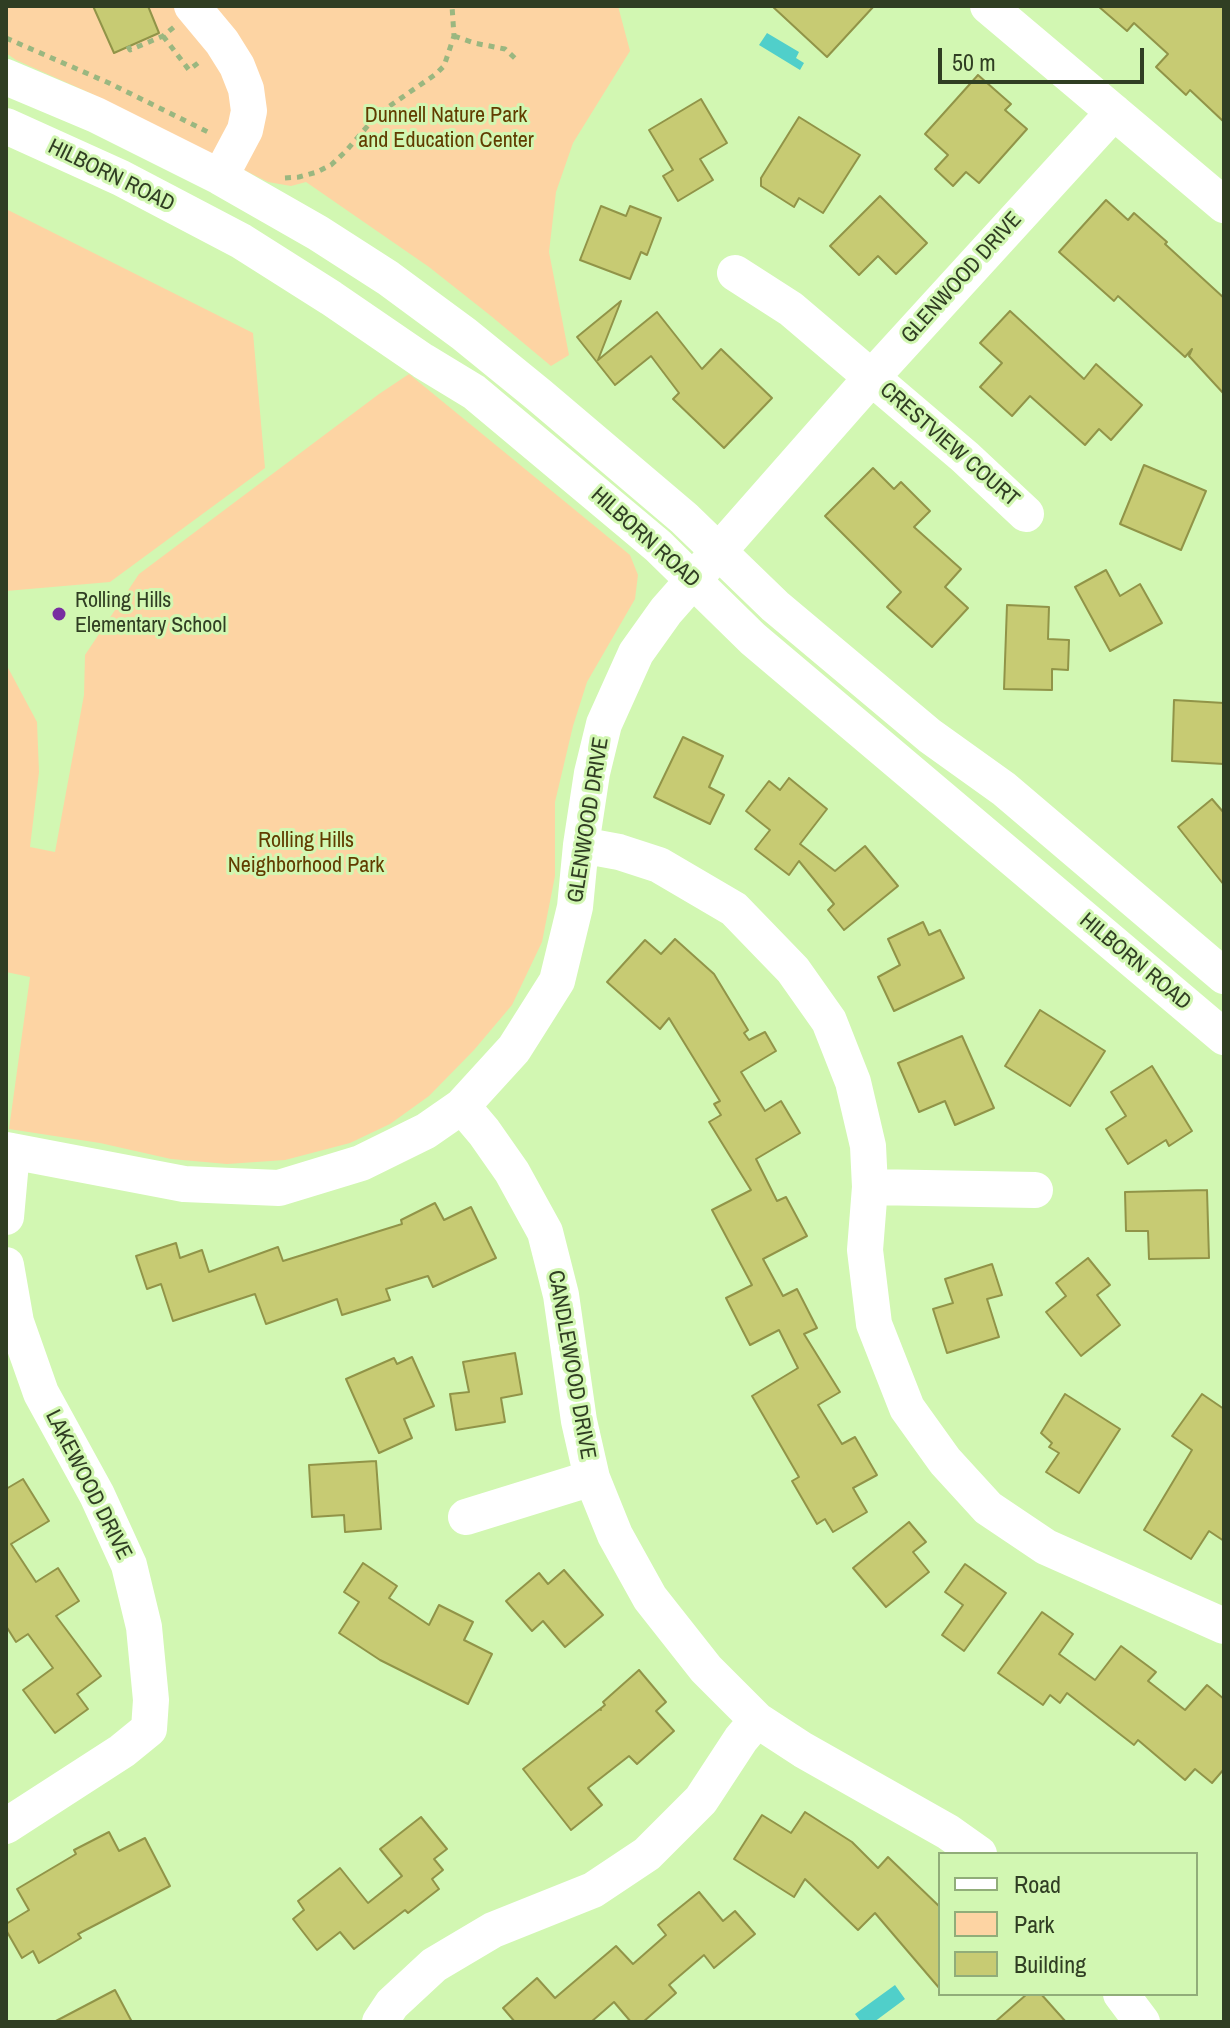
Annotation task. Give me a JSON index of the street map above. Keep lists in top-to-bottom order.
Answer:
{
  "streets": {
    "street": [
      "HILBORN ROAD",
      "GLENWOOD DRIVE",
      "CRESTVIEW COURT",
      "CANDLEWOOD DRIVE",
      "LAKEWOOD DRIVE"
    ]
  },
  "crossings": [
    ["HILBORN ROAD", "GLENWOOD DRIVE"],
    ["GLENWOOD DRIVE", "CRESTVIEW COURT"],
    ["GLENWOOD DRIVE", "CANDLEWOOD DRIVE"]
  ],
  "parks": ["Dunnell Nature Park and Education Center", "Rolling Hills Neighborhood Park"],
  "places": ["Rolling Hills Elementary School"],
  "legend": ["Road", "Park", "Building"],
  "scale_bar": "50 m"
}
